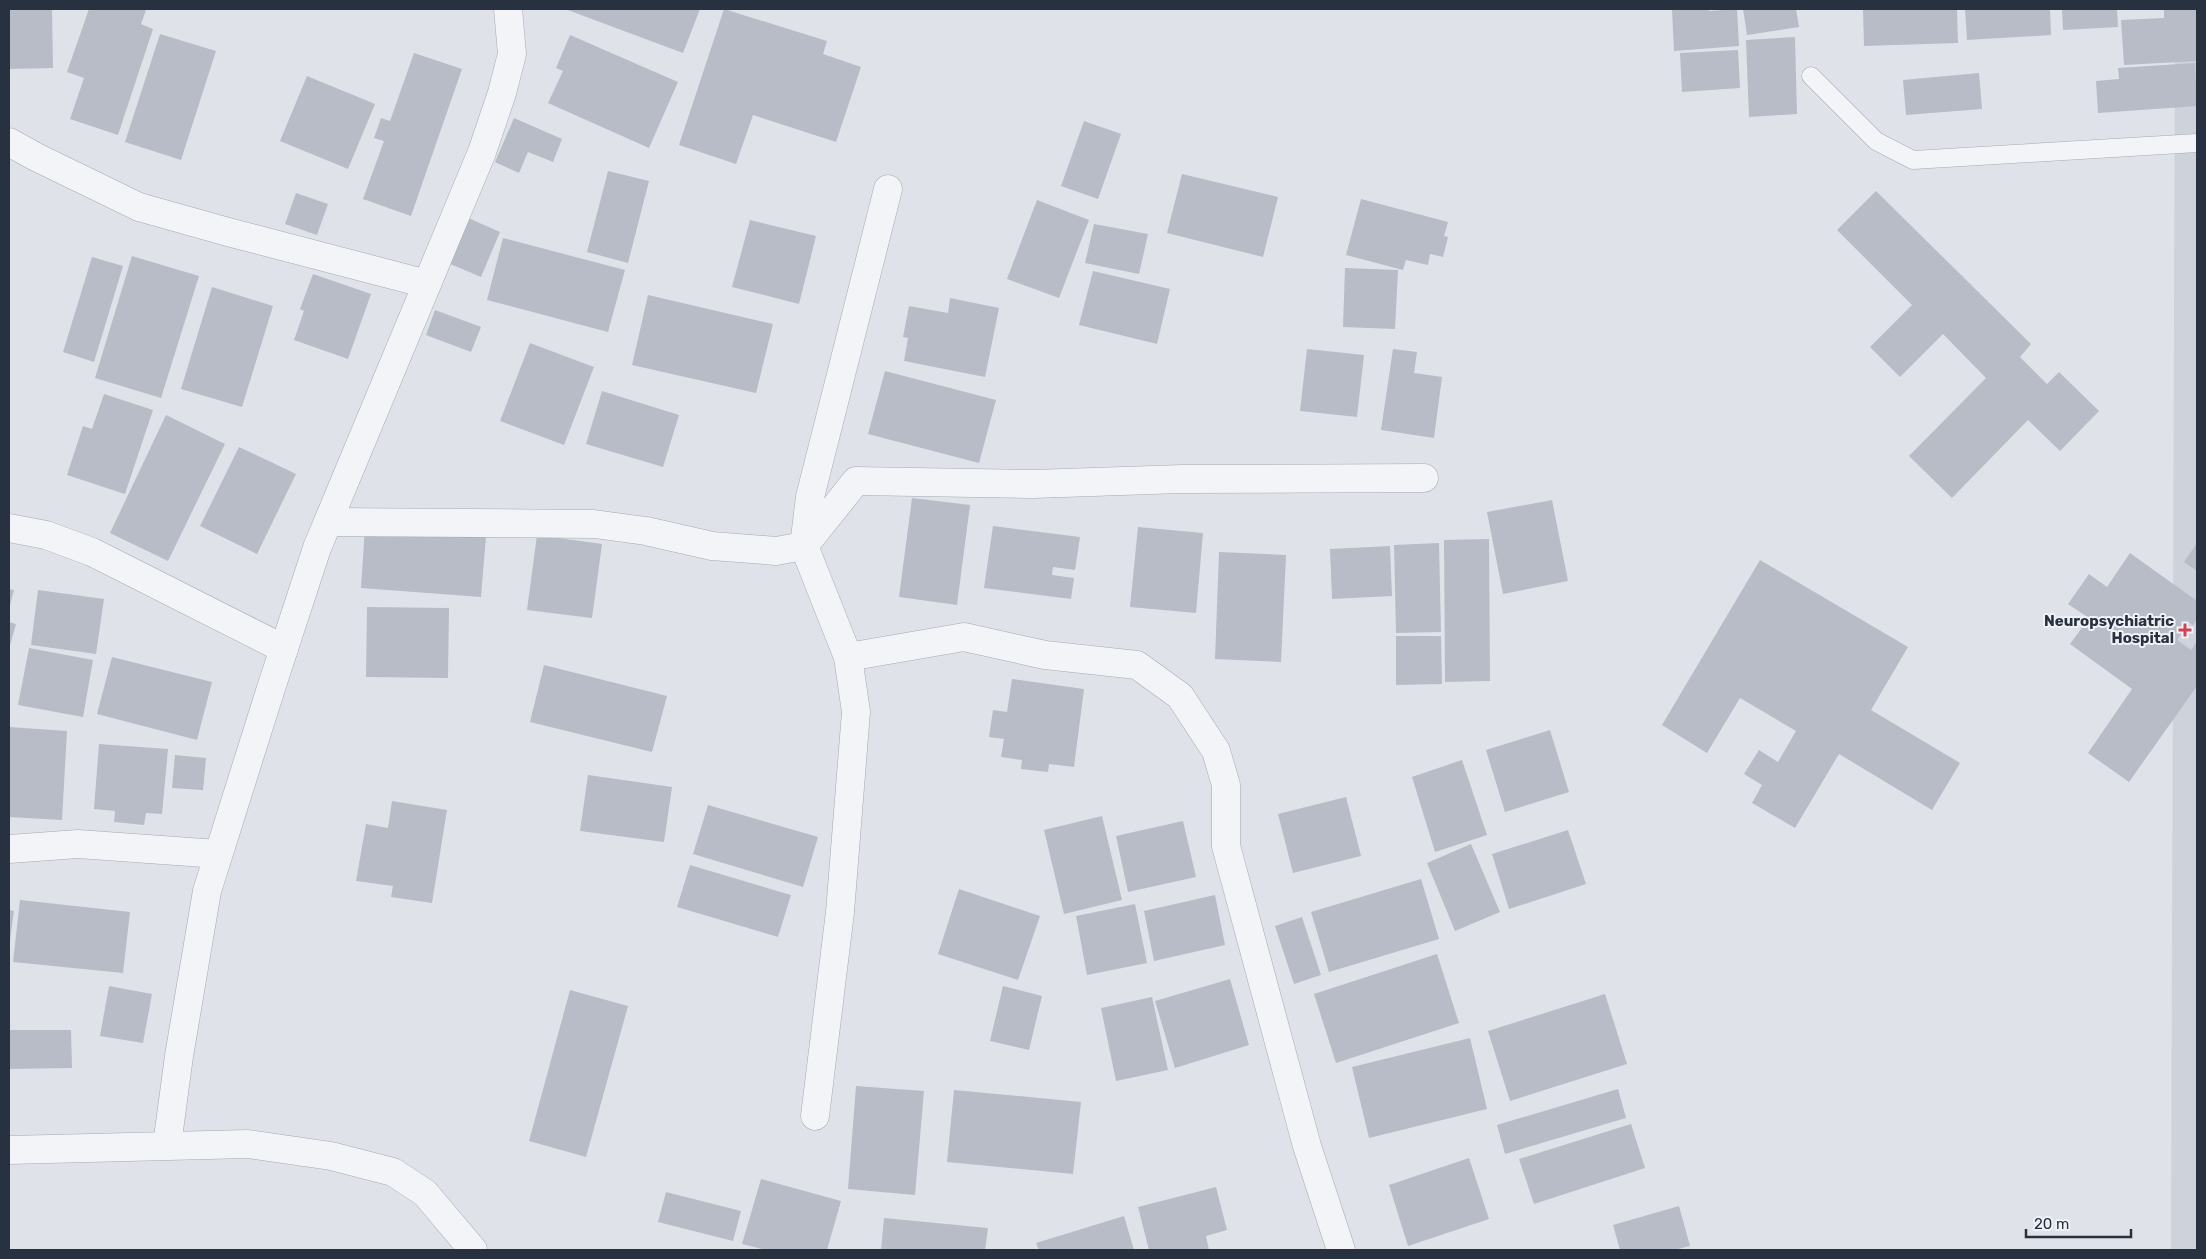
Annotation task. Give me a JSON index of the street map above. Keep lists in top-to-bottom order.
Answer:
{
  "places": {
    "health": ["Neuropsychiatric Hospital"]
  },
  "scale_bar": "20 m"
}
